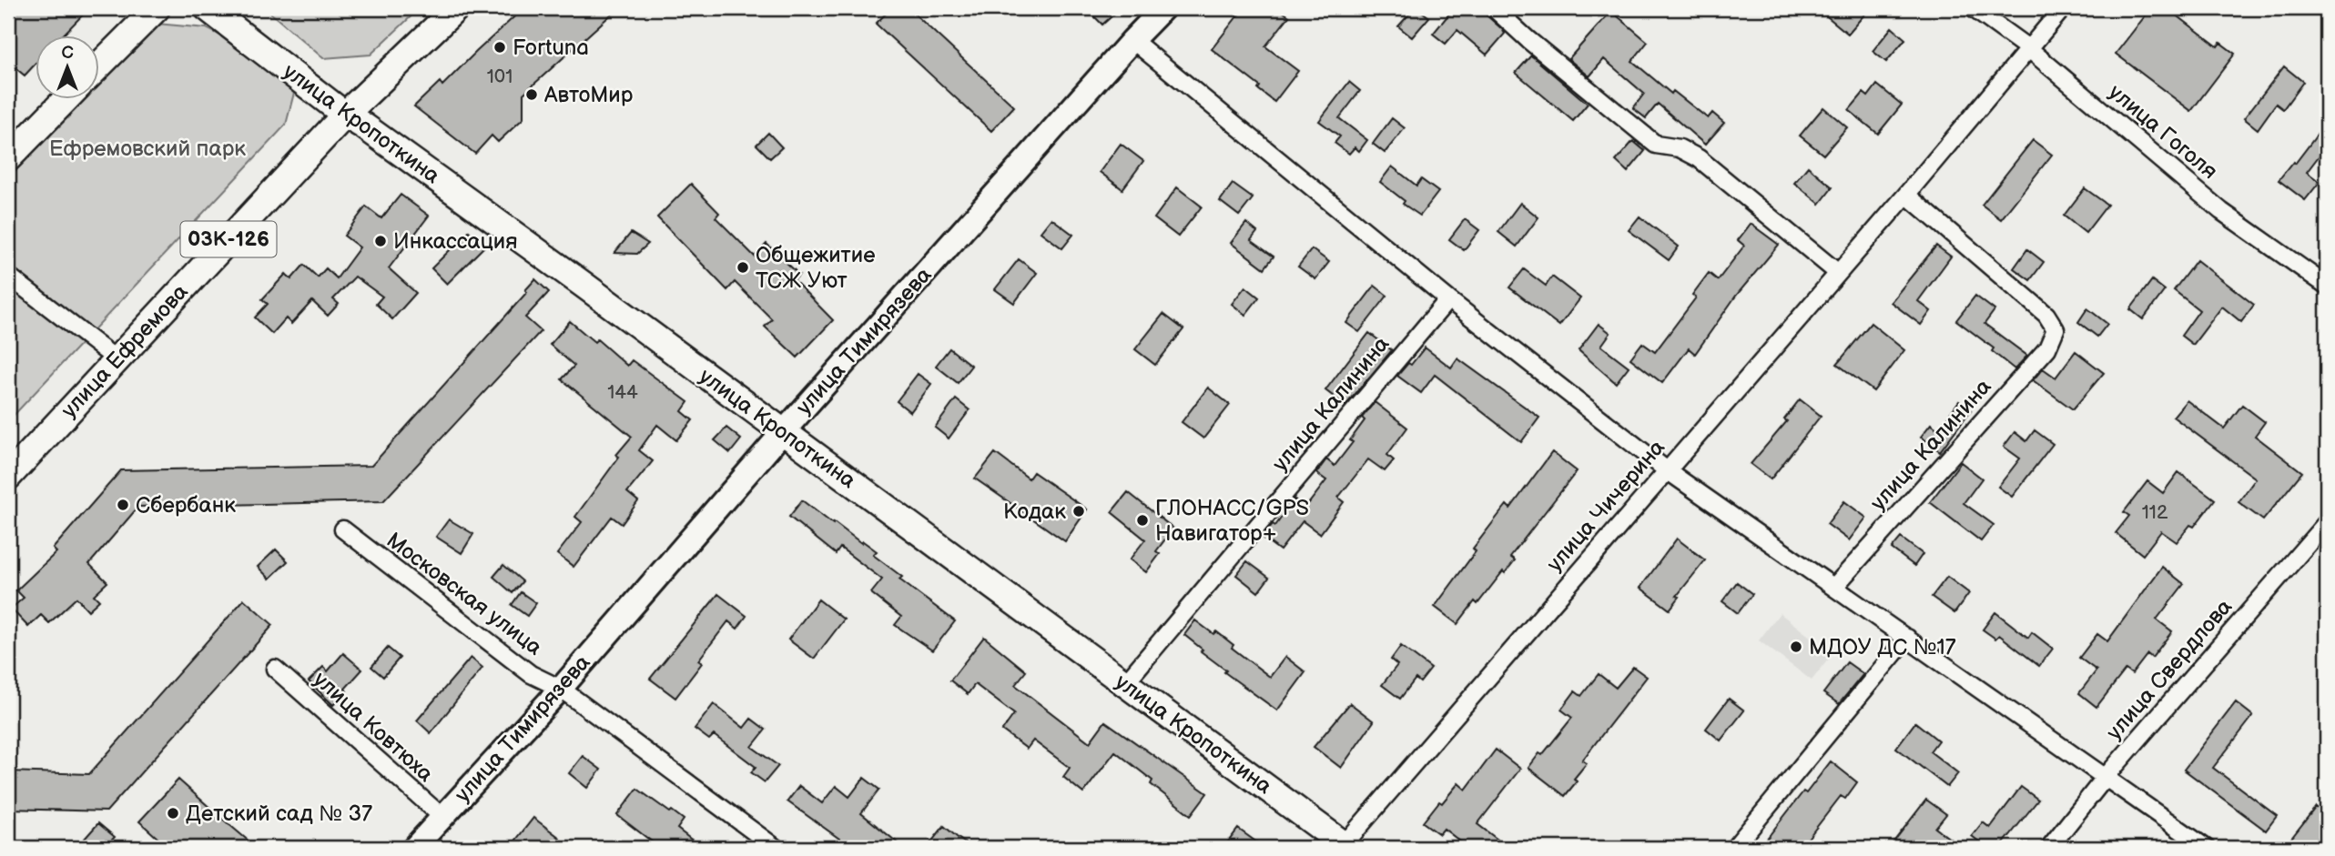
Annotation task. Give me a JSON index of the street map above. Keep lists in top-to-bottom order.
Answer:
{
  "streets": {
    "main road": ["улица Кропоткина", "03К-126", "улица Ефремова"],
    "street": [
      "улица Гоголя",
      "улица Тимирязева",
      "улица Калинина",
      "улица Чичерина",
      "Московская улица",
      "улица Свердлова",
      "улица Ковтюха"
    ]
  },
  "crossings": [
    ["улица Кропоткина", "улица Тимирязева"],
    ["улица Кропоткина", "улица Ефремова"],
    ["улица Кропоткина", "улица Калинина"],
    ["улица Кропоткина", "улица Чичерина"],
    ["улица Гоголя", "улица Чичерина"],
    ["улица Тимирязева", "Московская улица"],
    ["улица Тимирязева", "улица Ковтюха"],
    ["улица Калинина", "улица Чичерина"]
  ],
  "parks": ["Ефремовский парк"],
  "places": [
    "Fortuna",
    "АвтоМир",
    "Инкассация",
    "Общежитие ТСЖ Уют",
    "Сбербанк",
    "Кодак",
    "ГЛОНАСС/GPS Навигатор+",
    "МДОУ ДС №17",
    "Детский сад № 37"
  ],
  "house_numbers": ["101", "144", "112"],
  "north": "top"
}
